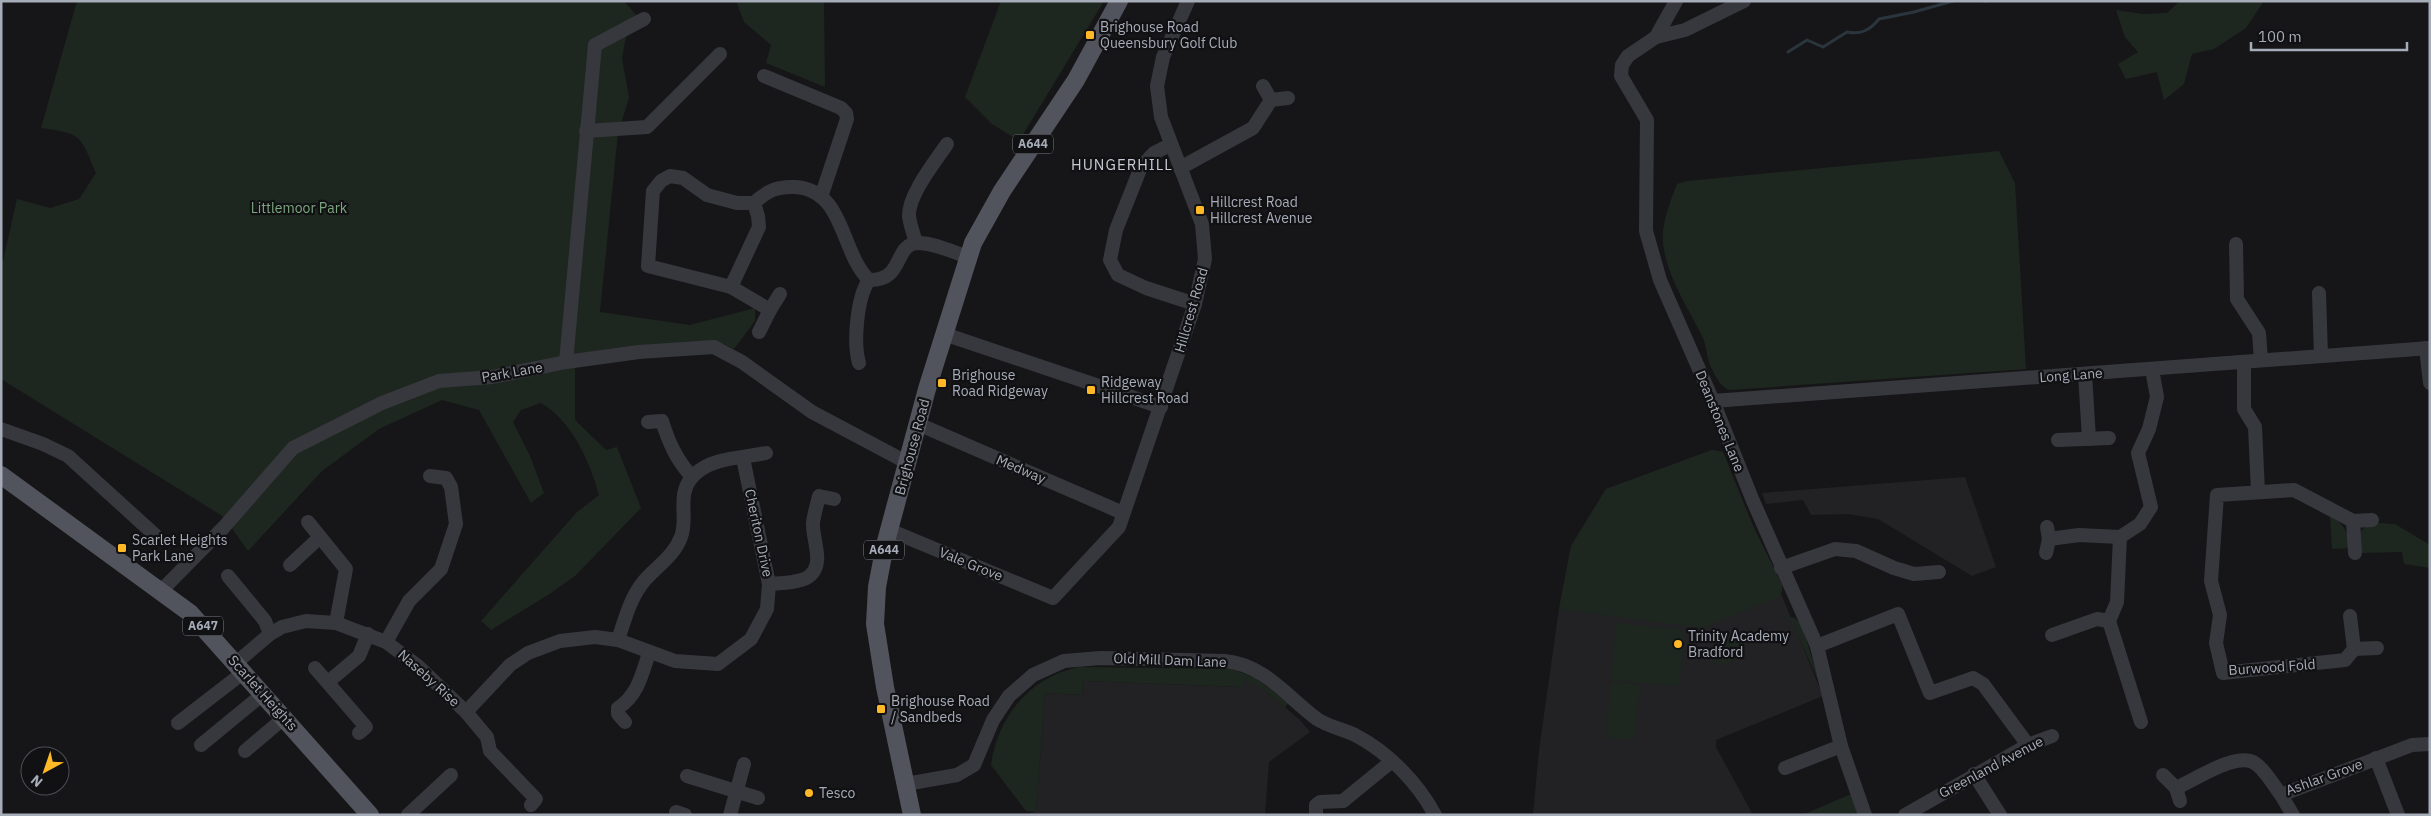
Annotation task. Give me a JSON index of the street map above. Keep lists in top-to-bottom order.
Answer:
{
  "streets": {
    "main road": [
      "A644",
      "Brighouse Road",
      "A647",
      "Scarlet Heights"
    ],
    "street": [
      "Hillcrest Road",
      "Park Lane",
      "Long Lane",
      "Deanstones Lane",
      "Medway",
      "Cheriton Drive",
      "Vale Grove",
      "Old Mill Dam Lane",
      "Burwood Fold",
      "Naseby Rise",
      "Greenland Avenue",
      "Ashlar Grove"
    ]
  },
  "crossings": [
    ["Hillcrest Road", "Medway"],
    ["Hillcrest Road", "Vale Grove"],
    ["Park Lane", "Brighouse Road"],
    ["Park Lane", "Scarlet Heights"],
    ["Long Lane", "Deanstones Lane"],
    ["Brighouse Road", "Medway"],
    ["Brighouse Road", "Vale Grove"],
    ["Brighouse Road", "Old Mill Dam Lane"],
    ["Cheriton Drive", "Naseby Rise"],
    ["Naseby Rise", "Scarlet Heights"]
  ],
  "districts": ["HUNGERHILL"],
  "parks": ["Littlemoor Park"],
  "places": {
    "transit": [
      "Brighouse Road Queensbury Golf Club",
      "Hillcrest Road Hillcrest Avenue",
      "Brighouse Road Ridgeway",
      "Ridgeway Hillcrest Road",
      "Scarlet Heights Park Lane",
      "Brighouse Road / Sandbeds"
    ],
    "other": ["Trinity Academy Bradford", "Tesco"]
  },
  "scale_bar": "100 m",
  "north": "bottom left"
}
